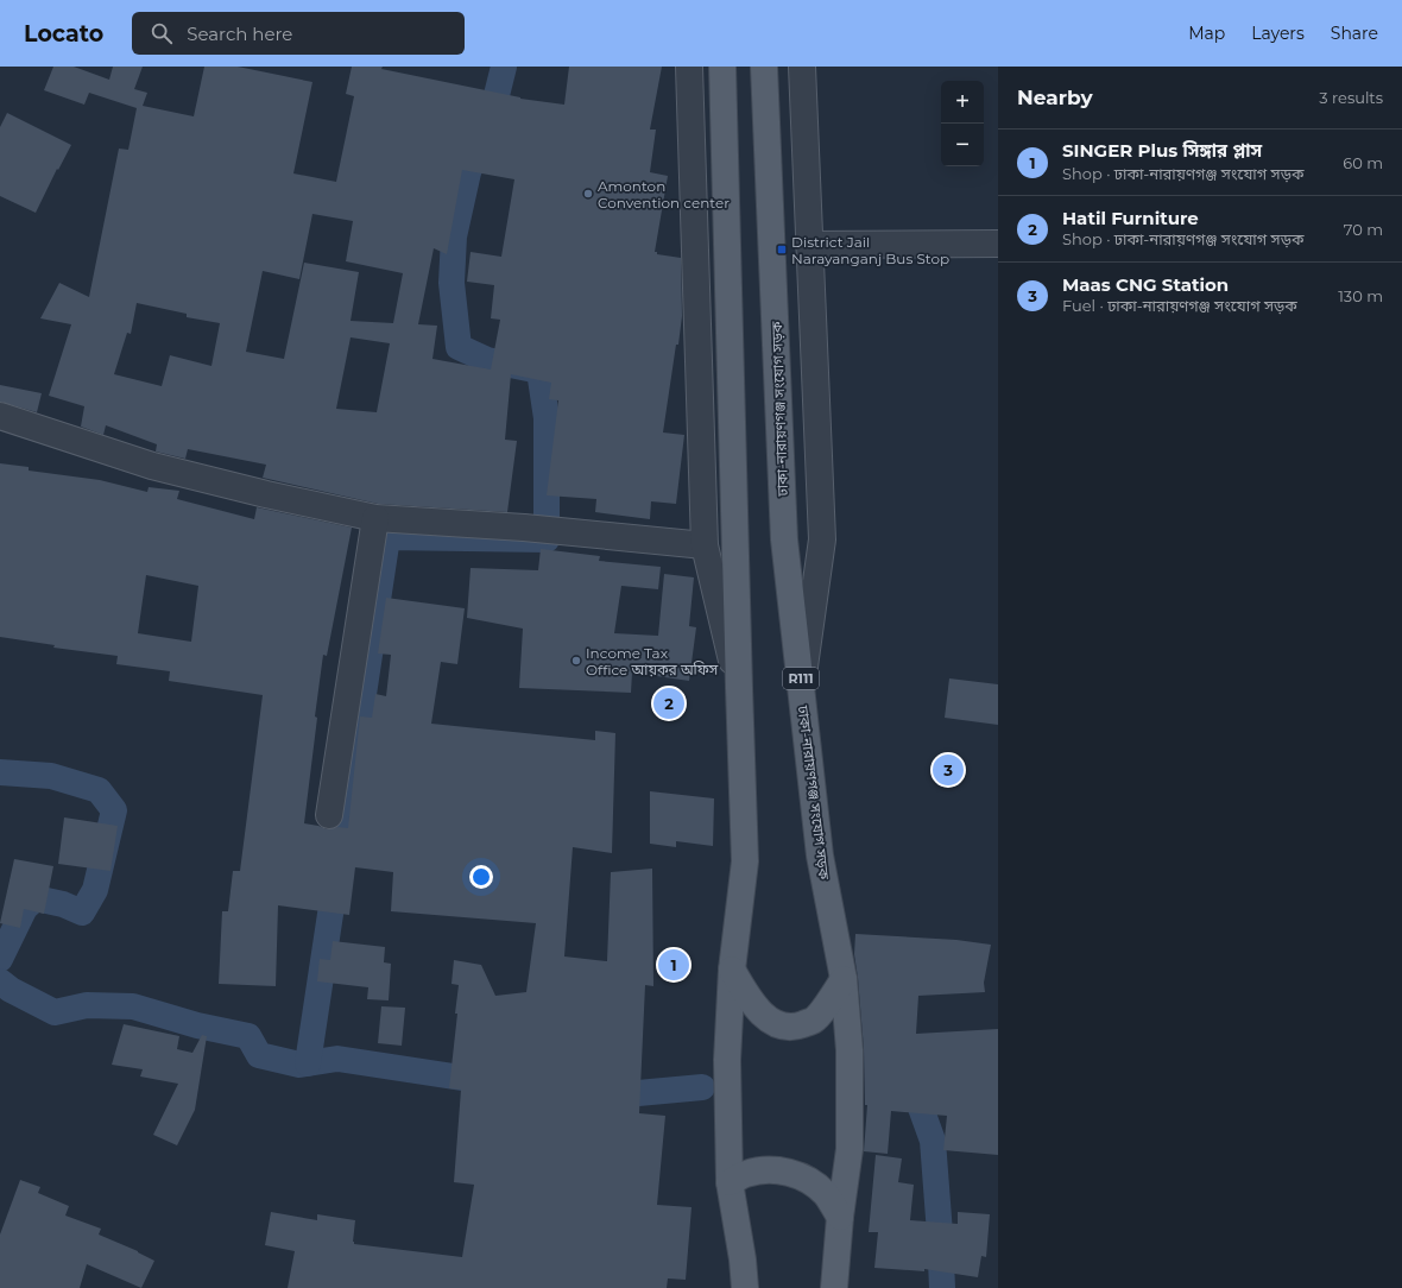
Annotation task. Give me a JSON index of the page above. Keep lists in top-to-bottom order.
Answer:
{
  "streets": {
    "main road": ["ঢাকা-নারায়ণগঞ্জ সংযোগ সড়ক", "R111"]
  },
  "places": {
    "other": ["Amonton Convention center", "Income Tax Office আয়কর অফিস"],
    "transit": ["District Jail Narayanganj Bus Stop"]
  },
  "page": {
    "header": "Locato",
    "search": "Search here",
    "nav": ["Map", "Layers", "Share"],
    "heading": ["Nearby", "3 results"],
    "map_buttons": ["+", "−"],
    "list": [
      {
        "mark": "1",
        "name": "SINGER Plus সিঙ্গার প্লাস",
        "note": "Shop · ঢাকা-নারায়ণগঞ্জ সংযোগ সড়ক",
        "value": "60 m"
      },
      {
        "mark": "2",
        "name": "Hatil Furniture",
        "note": "Shop · ঢাকা-নারায়ণগঞ্জ সংযোগ সড়ক",
        "value": "70 m"
      },
      {
        "mark": "3",
        "name": "Maas CNG Station",
        "note": "Fuel · ঢাকা-নারায়ণগঞ্জ সংযোগ সড়ক",
        "value": "130 m"
      }
    ],
    "pins": ["2", "3", "1"]
  }
}
